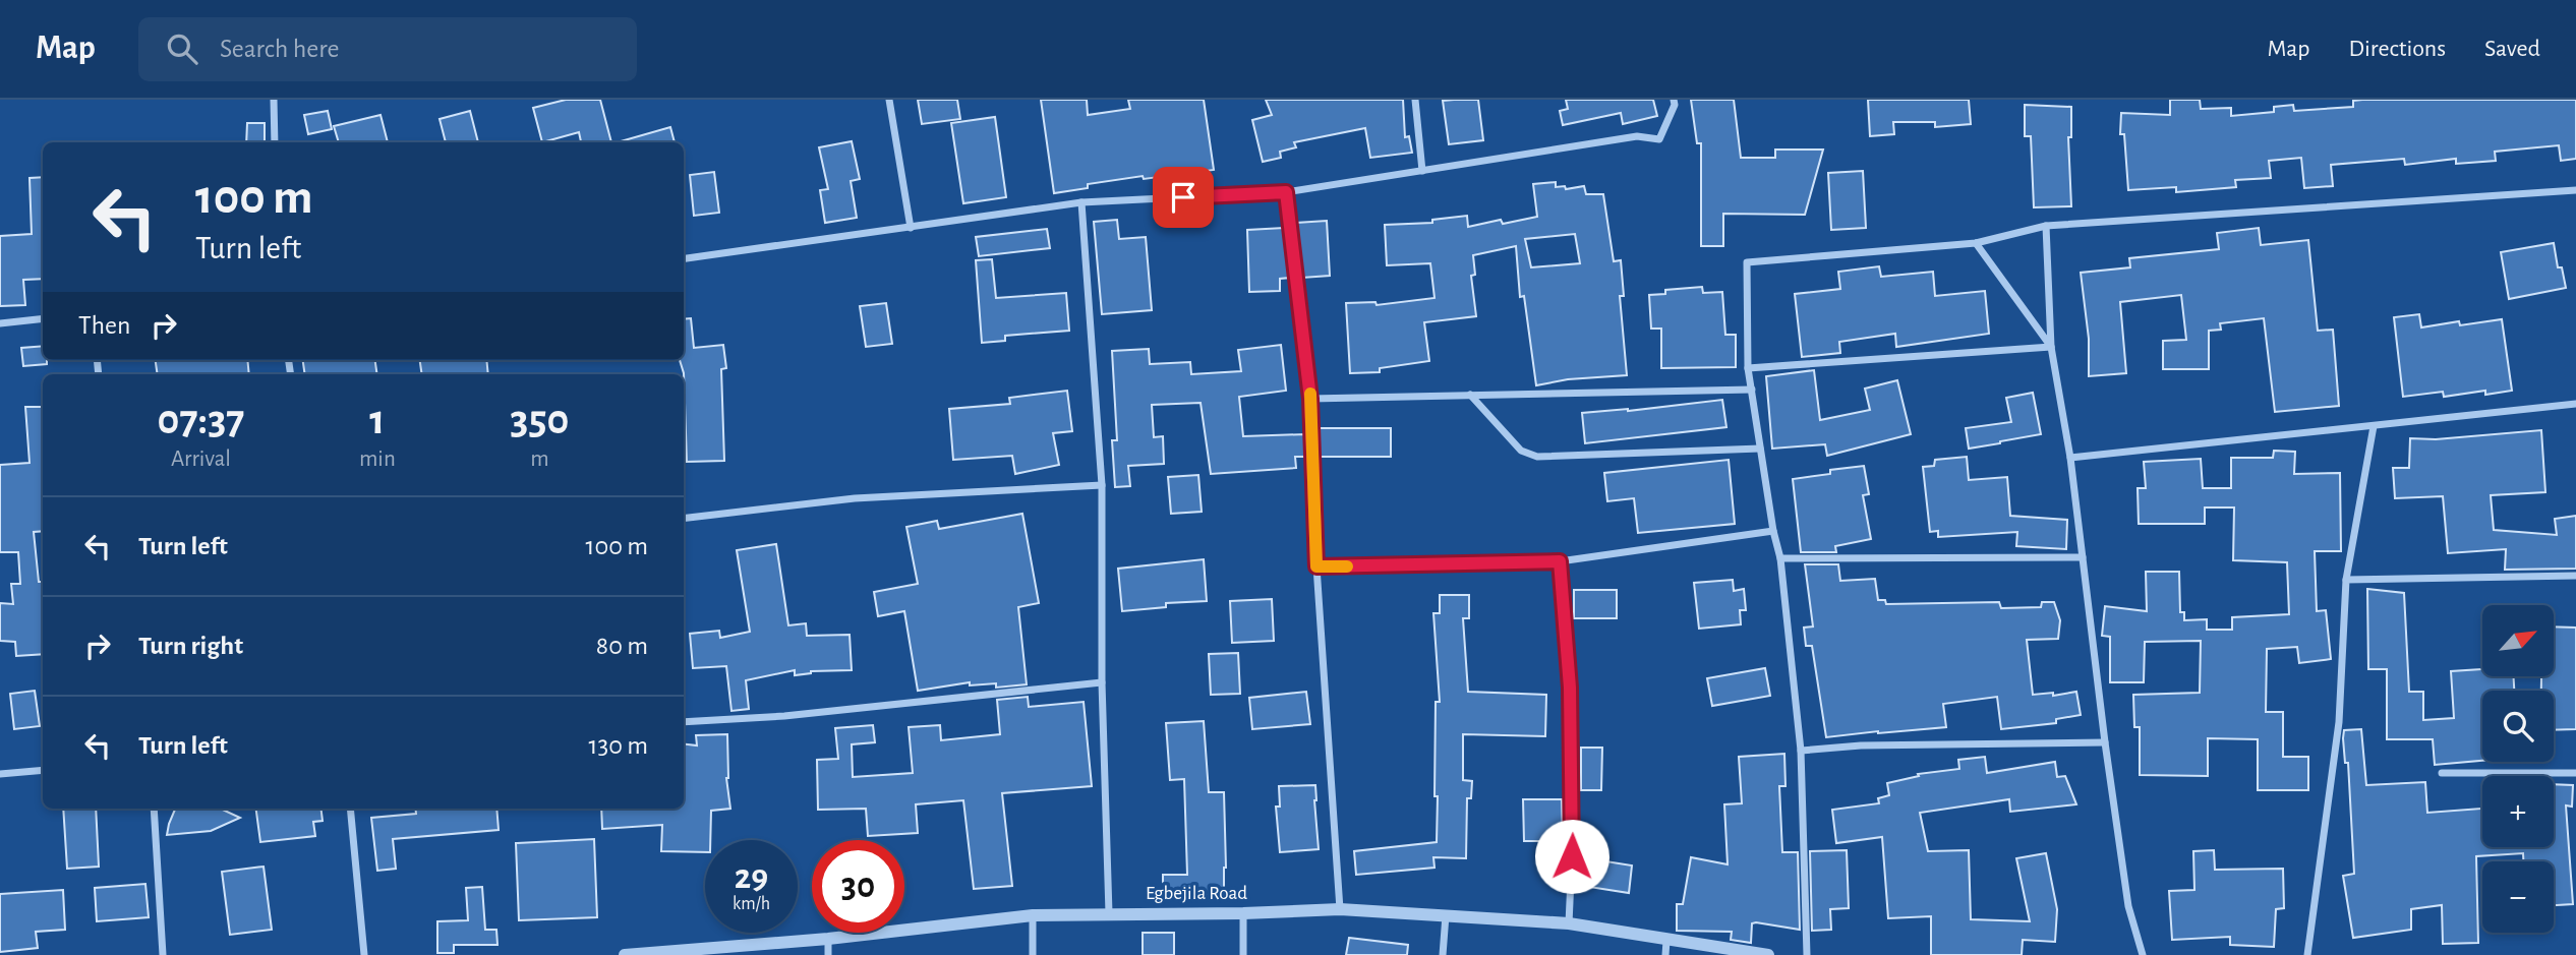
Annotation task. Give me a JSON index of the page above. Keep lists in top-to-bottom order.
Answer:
{
  "streets": {
    "street": ["Egbejila Road"]
  },
  "north": "top right",
  "page": {
    "header": "Map",
    "search": "Search here",
    "nav": ["Map", "Directions", "Saved"],
    "turn": ["100 m", "Turn left"],
    "then": "Then",
    "eta": [
      "07:37",
      "Arrival",
      "1",
      "min",
      "350",
      "m"
    ],
    "list": [
      {
        "name": "Turn left",
        "value": "100 m"
      },
      {
        "name": "Turn right",
        "value": "80 m"
      },
      {
        "name": "Turn left",
        "value": "130 m"
      }
    ],
    "map_buttons": ["+", "−"],
    "speed": "29 km/h",
    "limit": "30"
  }
}
